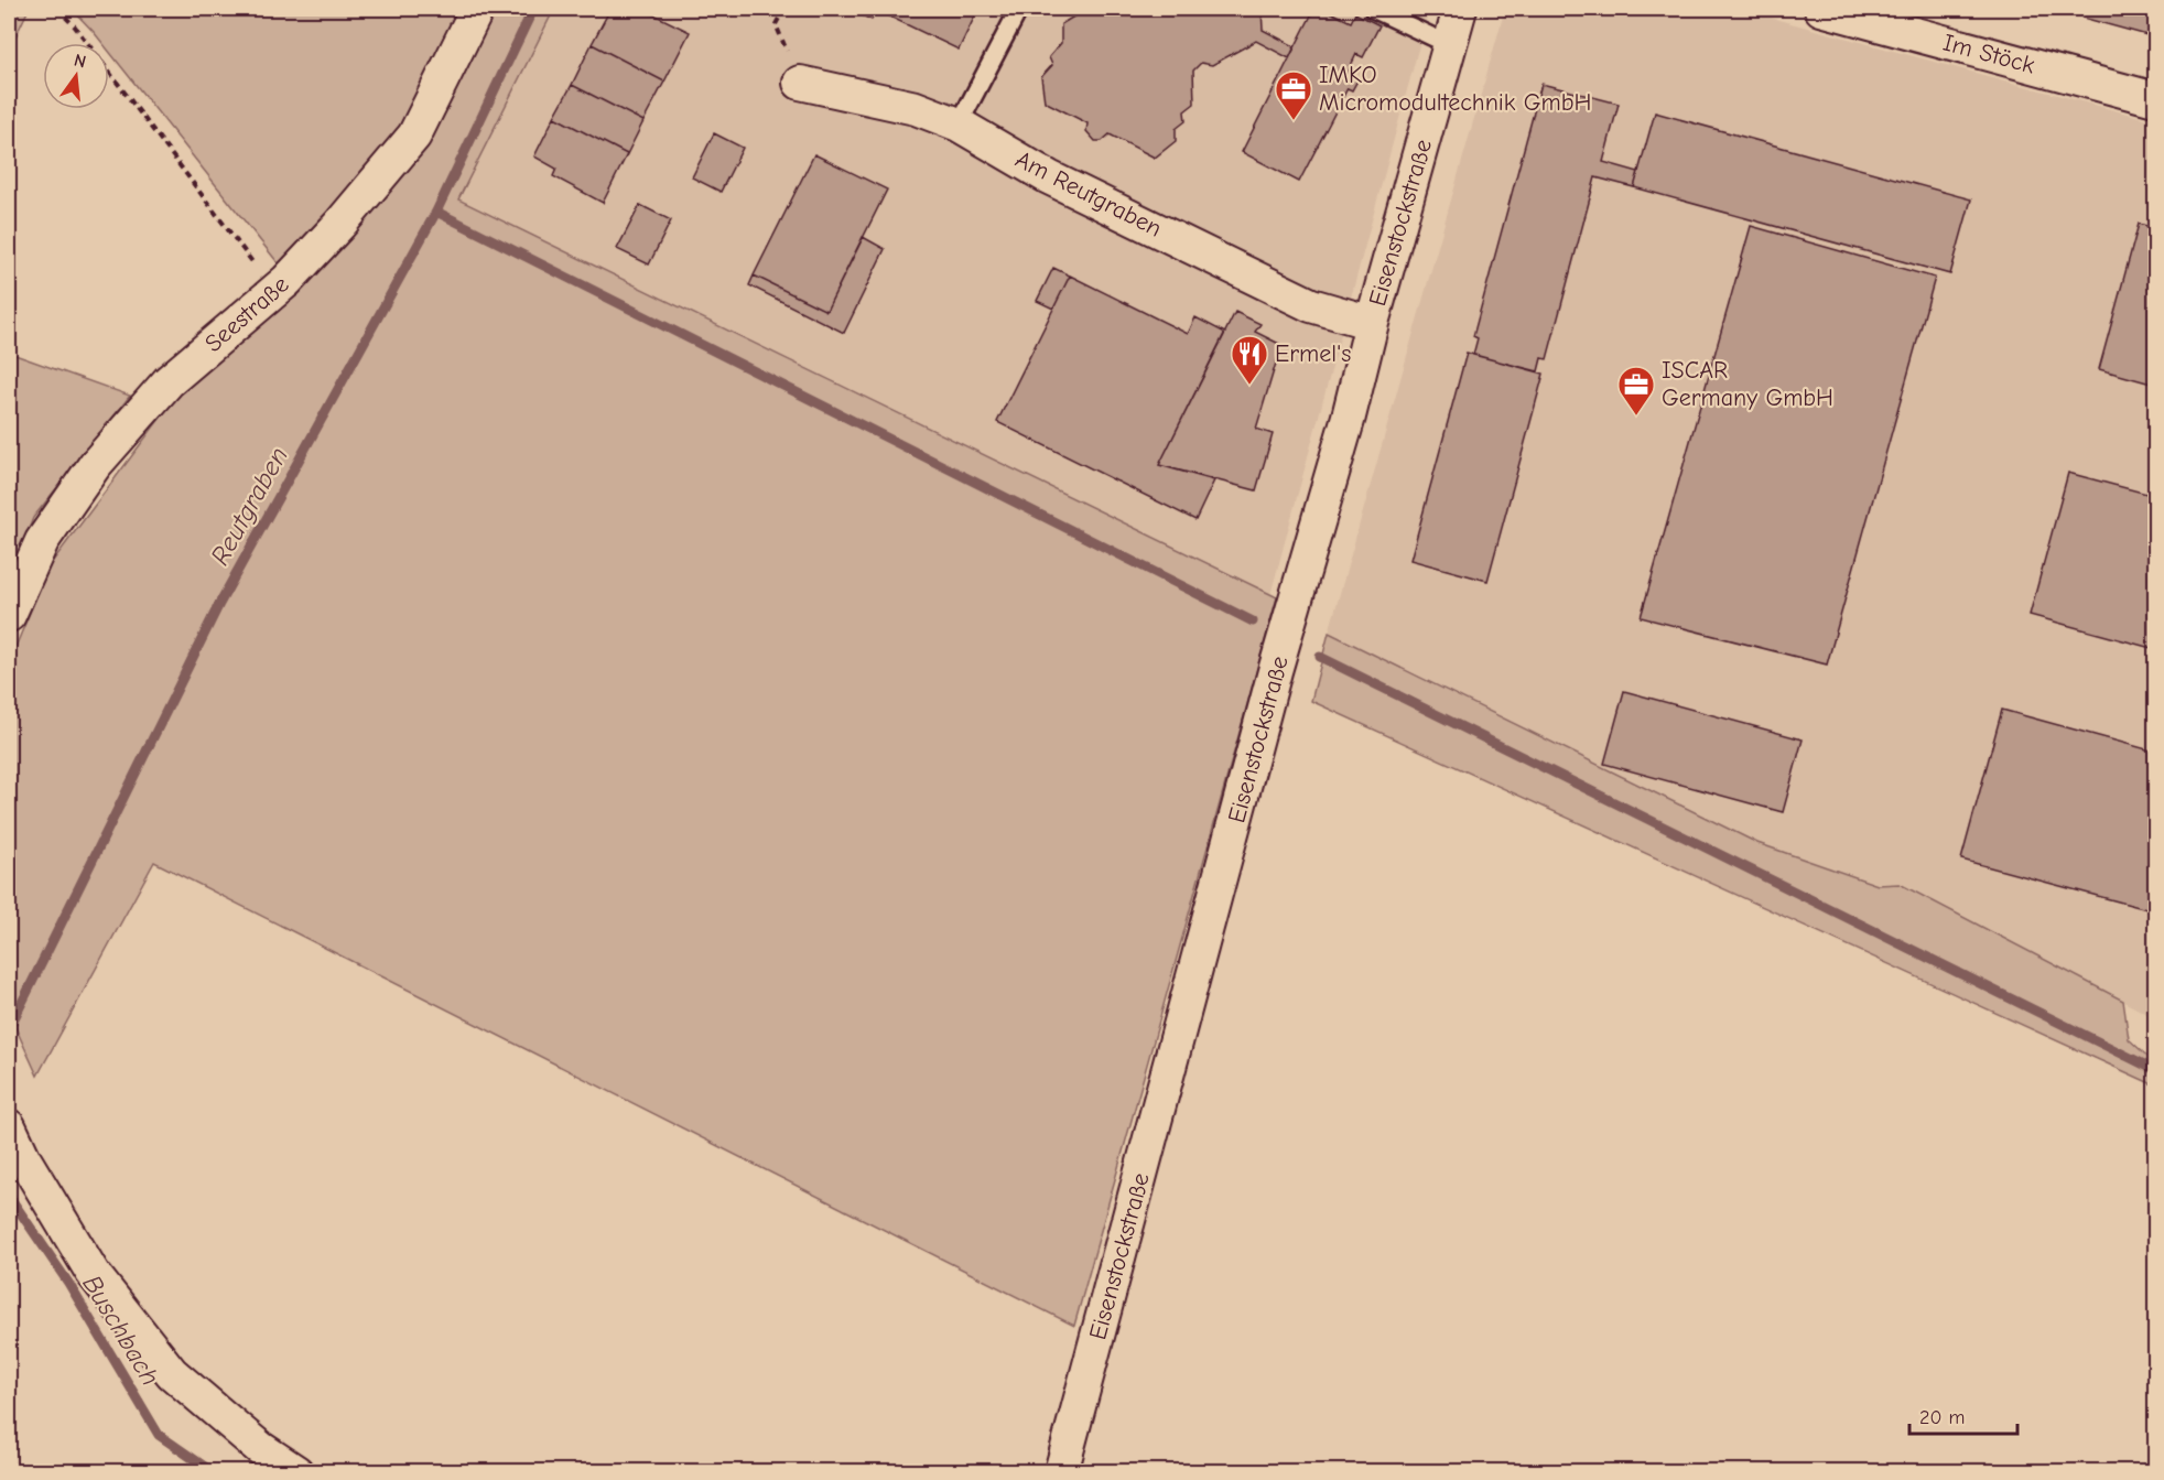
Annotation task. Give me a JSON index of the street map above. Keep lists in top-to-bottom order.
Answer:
{
  "streets": {
    "street": [
      "Im Stöck",
      "Am Reutgraben",
      "Eisenstockstraße",
      "Seestraße"
    ]
  },
  "crossings": [
    ["Am Reutgraben", "Eisenstockstraße"]
  ],
  "water": ["Reutgraben", "Buschbach"],
  "places": {
    "office": ["IMKO Micromodultechnik GmbH", "ISCAR Germany GmbH"],
    "restaurant": ["Ermel's"]
  },
  "scale_bar": "20 m",
  "north": "top"
}
